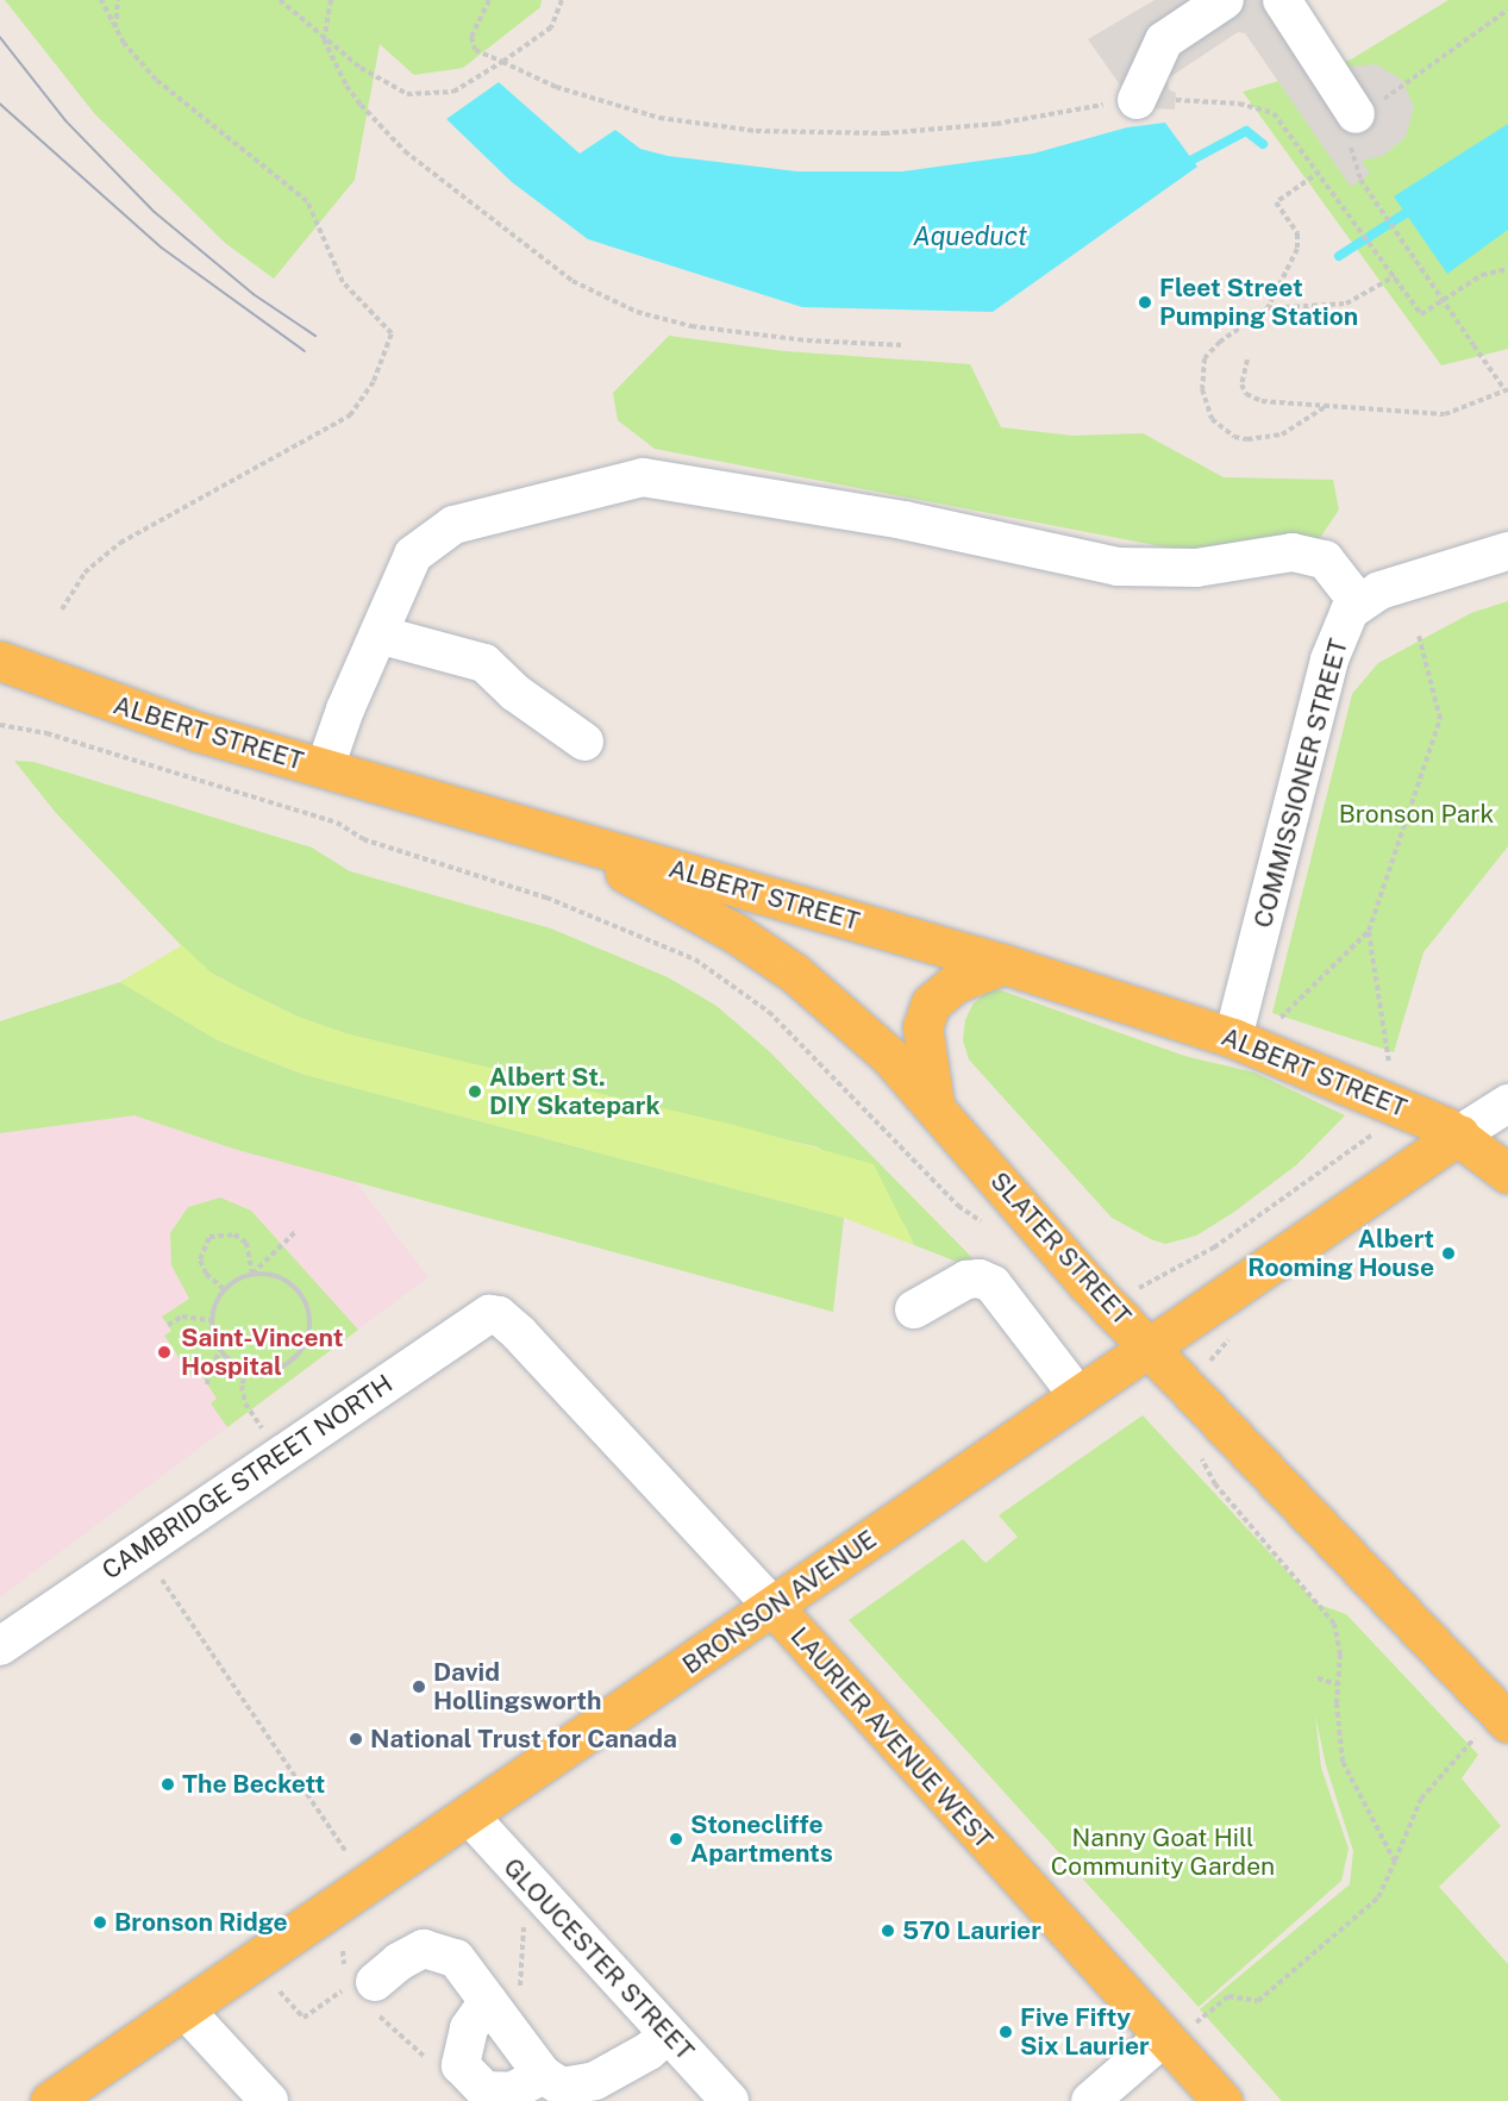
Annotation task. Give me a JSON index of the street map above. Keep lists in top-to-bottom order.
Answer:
{
  "streets": {
    "main road": [
      "ALBERT STREET",
      "SLATER STREET",
      "BRONSON AVENUE",
      "LAURIER AVENUE WEST"
    ],
    "street": ["COMMISSIONER STREET", "CAMBRIDGE STREET NORTH", "GLOUCESTER STREET"]
  },
  "crossings": [
    ["ALBERT STREET", "COMMISSIONER STREET"],
    ["ALBERT STREET", "SLATER STREET"],
    ["ALBERT STREET", "BRONSON AVENUE"],
    ["SLATER STREET", "BRONSON AVENUE"],
    ["CAMBRIDGE STREET NORTH", "LAURIER AVENUE WEST"],
    ["BRONSON AVENUE", "LAURIER AVENUE WEST"],
    ["BRONSON AVENUE", "GLOUCESTER STREET"]
  ],
  "water": ["Aqueduct"],
  "parks": ["Bronson Park", "Nanny Goat Hill Community Garden"],
  "places": [
    "Fleet Street Pumping Station",
    "Albert St. DIY Skatepark",
    "Albert Rooming House",
    "Saint-Vincent Hospital",
    "David Hollingsworth",
    "National Trust for Canada",
    "The Beckett",
    "Stonecliffe Apartments",
    "Bronson Ridge",
    "570 Laurier",
    "Five Fifty Six Laurier"
  ]
}
